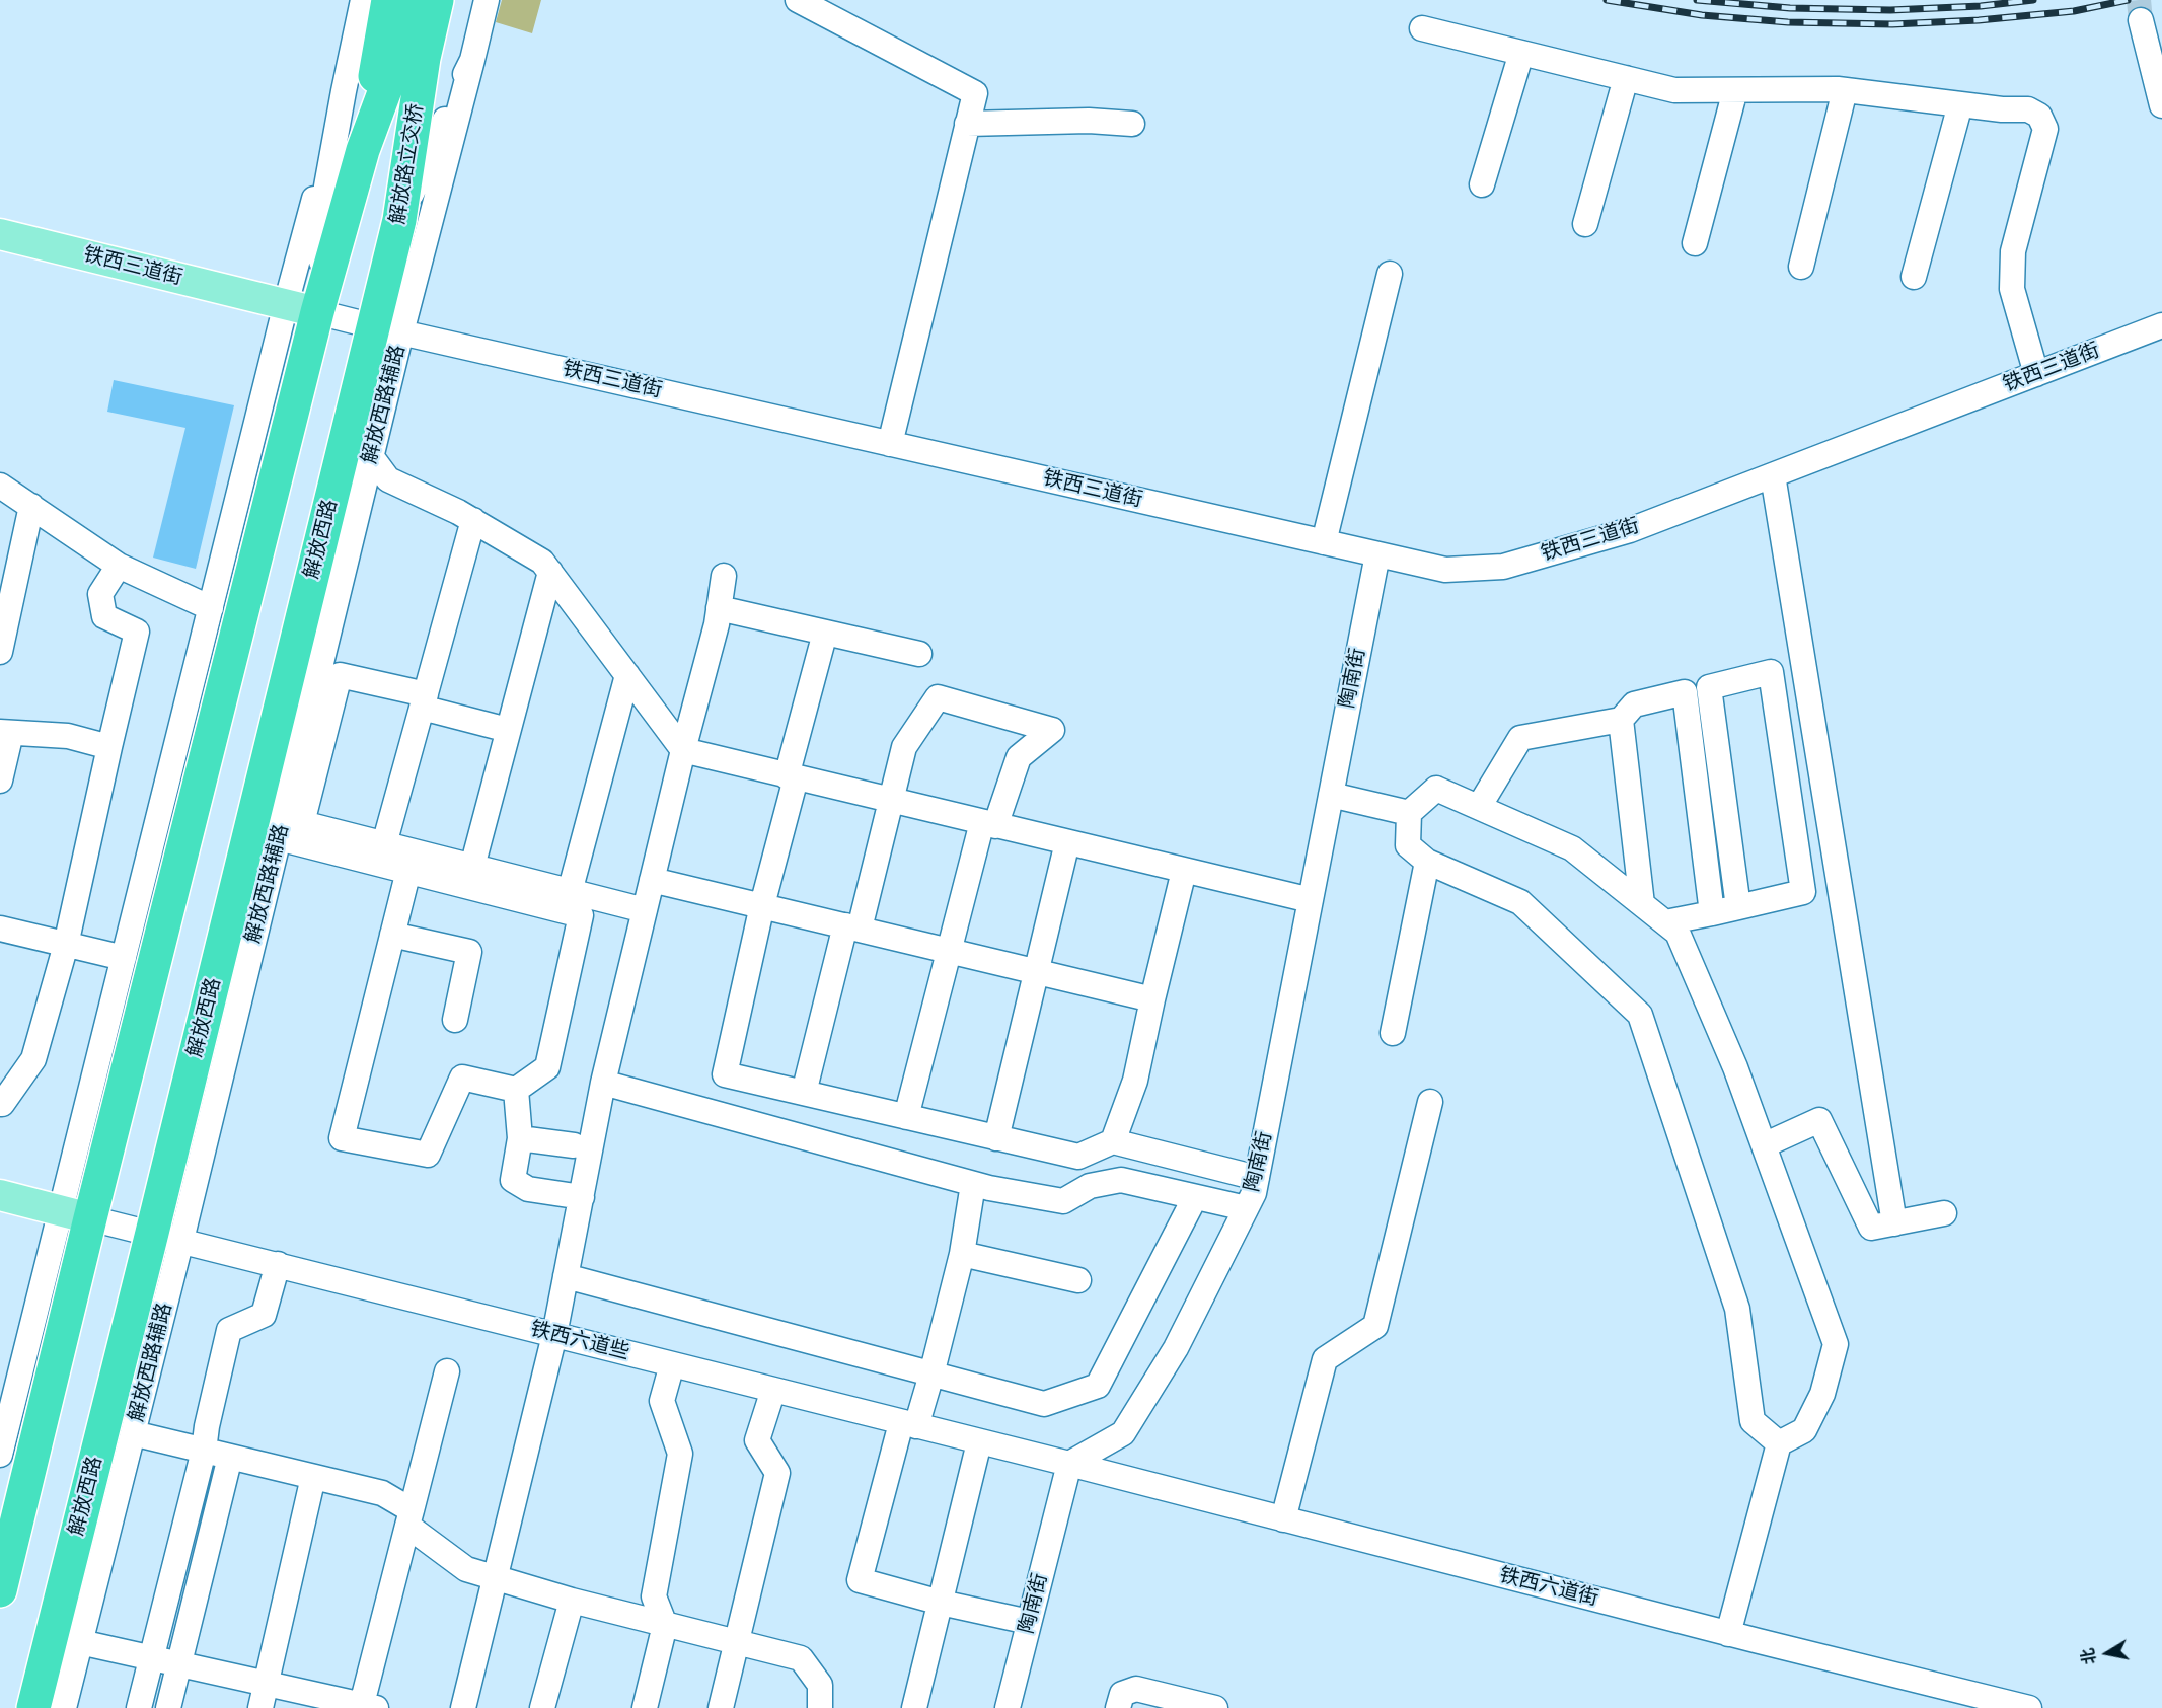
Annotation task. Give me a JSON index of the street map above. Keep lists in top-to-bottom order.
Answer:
{
  "streets": {
    "highway": ["解放路立交桥", "解放西路"],
    "main road": ["铁西三道街"],
    "street": [
      "解放西路辅路",
      "陶南街",
      "铁西六道些",
      "铁西六道街"
    ]
  },
  "crossings": [
    ["解放路立交桥", "铁西三道街"],
    ["解放路立交桥", "解放西路辅路"],
    ["解放路立交桥", "解放西路"],
    ["铁西三道街", "解放西路辅路"],
    ["铁西三道街", "解放西路"],
    ["铁西三道街", "陶南街"],
    ["解放西路辅路", "解放西路"],
    ["解放西路辅路", "铁西六道些"],
    ["解放西路", "铁西六道些"],
    ["陶南街", "铁西六道些"],
    ["陶南街", "铁西六道街"],
    ["铁西六道些", "铁西六道街"]
  ],
  "north": "left"
}
